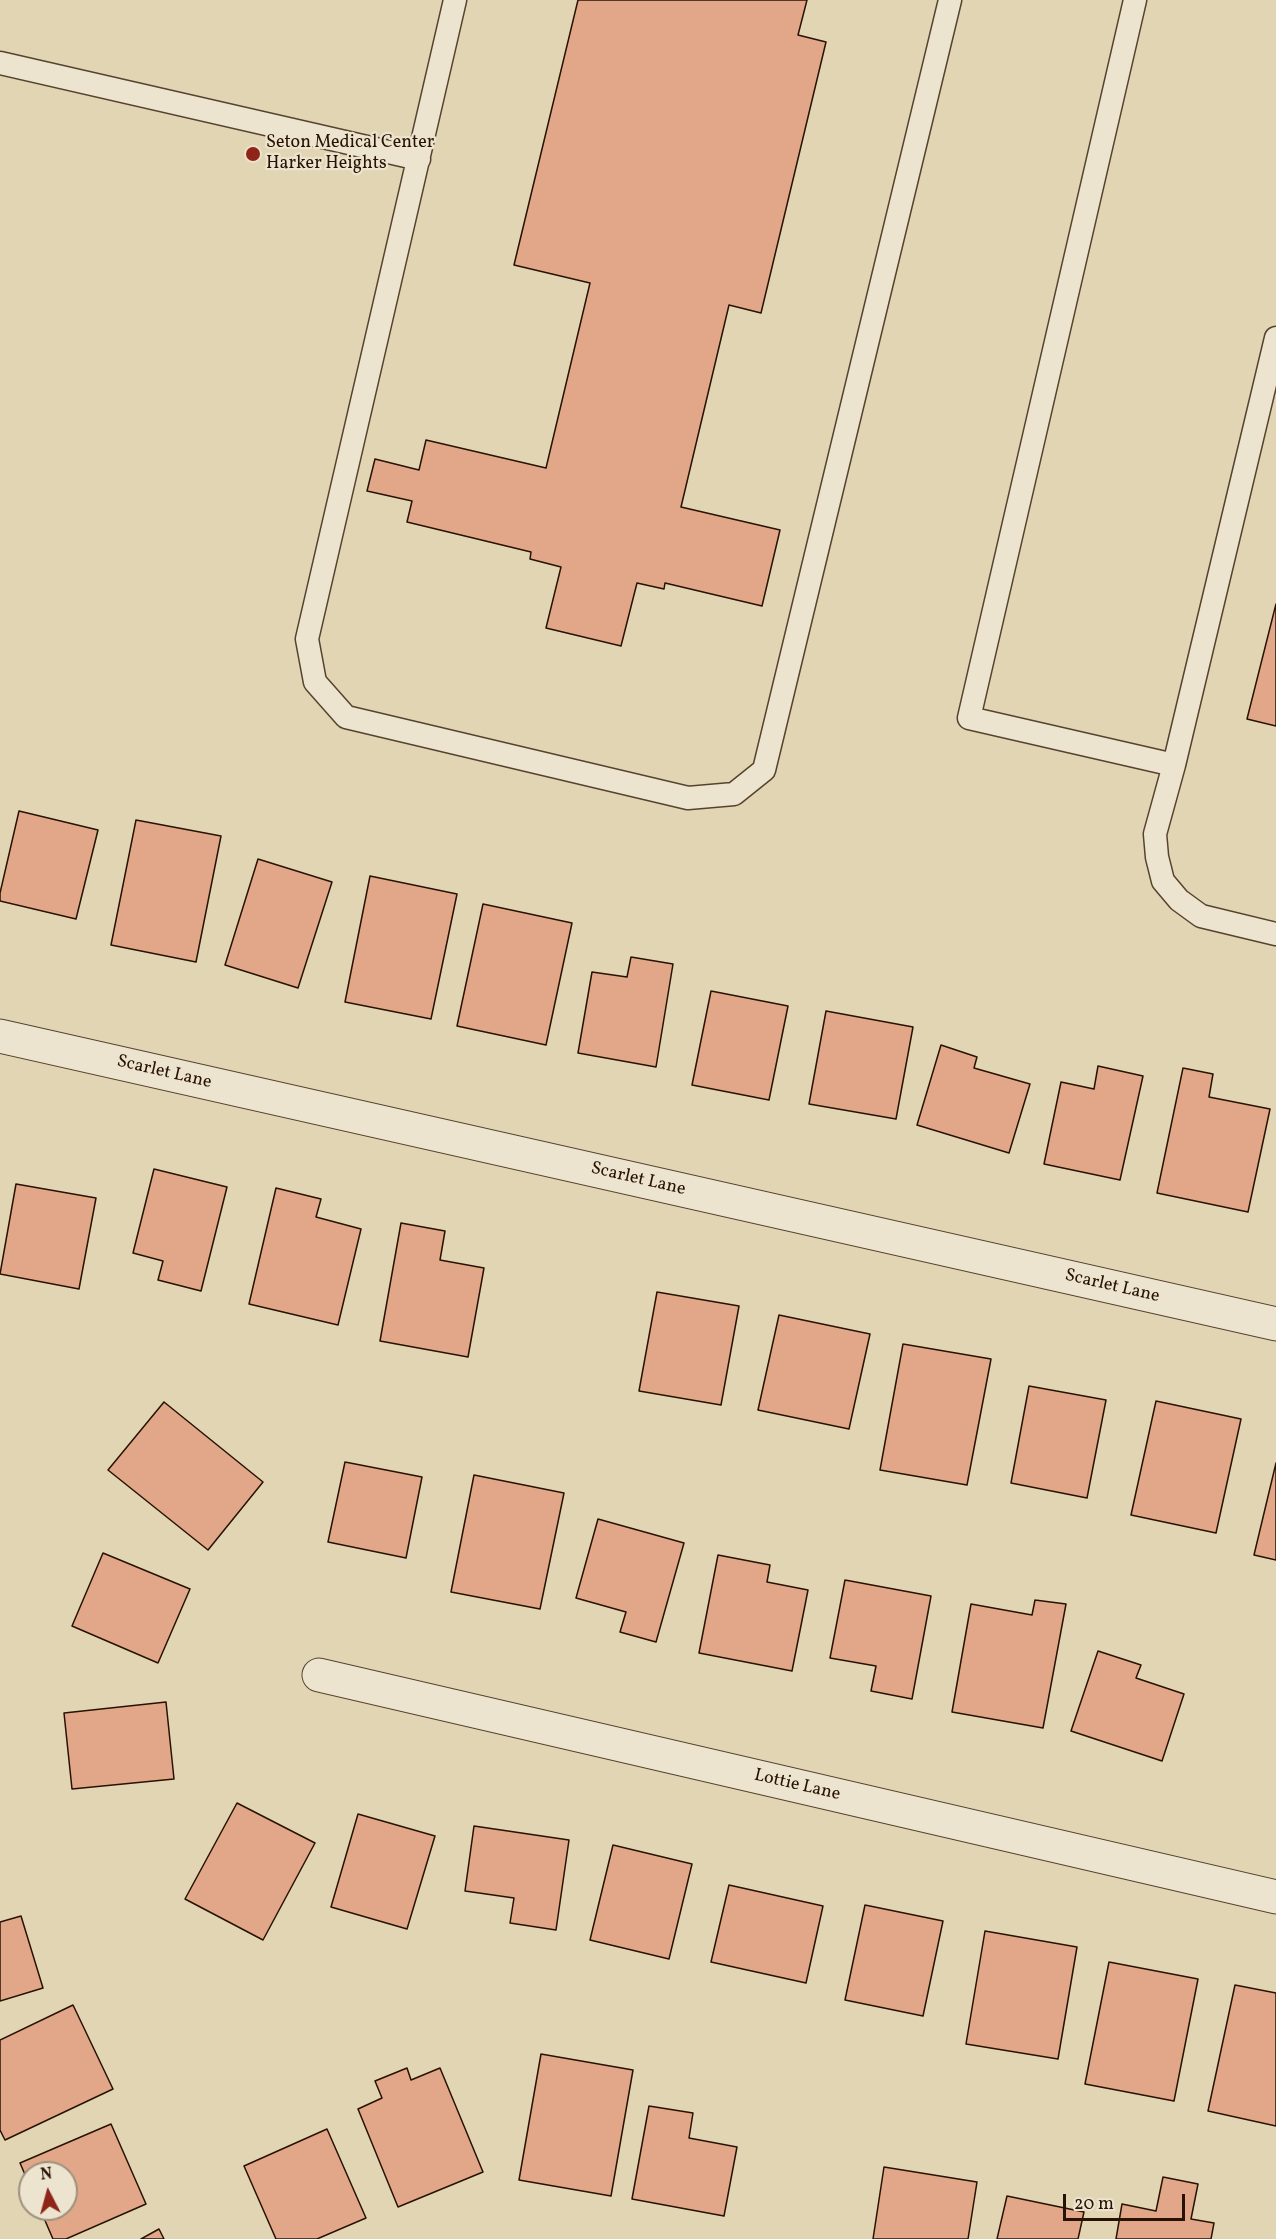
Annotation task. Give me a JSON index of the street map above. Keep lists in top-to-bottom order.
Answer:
{
  "streets": {
    "street": ["Scarlet Lane", "Lottie Lane"]
  },
  "places": ["Seton Medical Center Harker Heights"],
  "scale_bar": "20 m",
  "north": "top"
}
